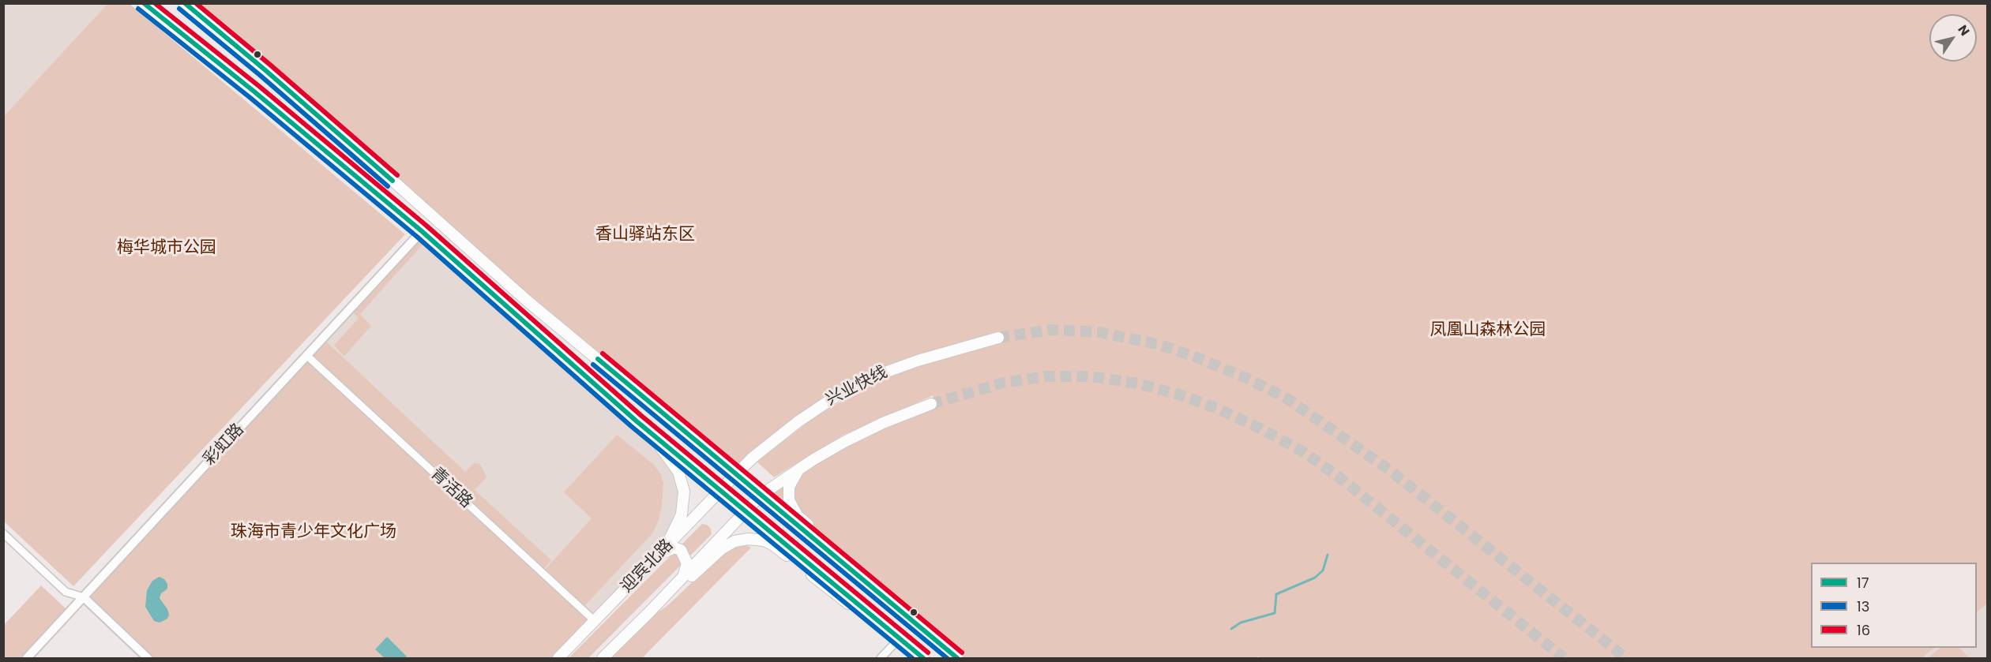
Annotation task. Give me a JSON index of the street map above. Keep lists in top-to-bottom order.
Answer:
{
  "streets": {
    "main road": ["兴业快线", "迎宾北路"],
    "street": ["彩虹路", "青活路"]
  },
  "crossings": [
    ["兴业快线", "迎宾北路"],
    ["彩虹路", "青活路"],
    ["青活路", "迎宾北路"]
  ],
  "parks": [
    "香山驿站东区",
    "梅华城市公园",
    "凤凰山森林公园",
    "珠海市青少年文化广场"
  ],
  "lines": ["transit line 17", "transit line 16", "transit line 13"],
  "legend": ["17", "13", "16"],
  "north": "top right"
}
